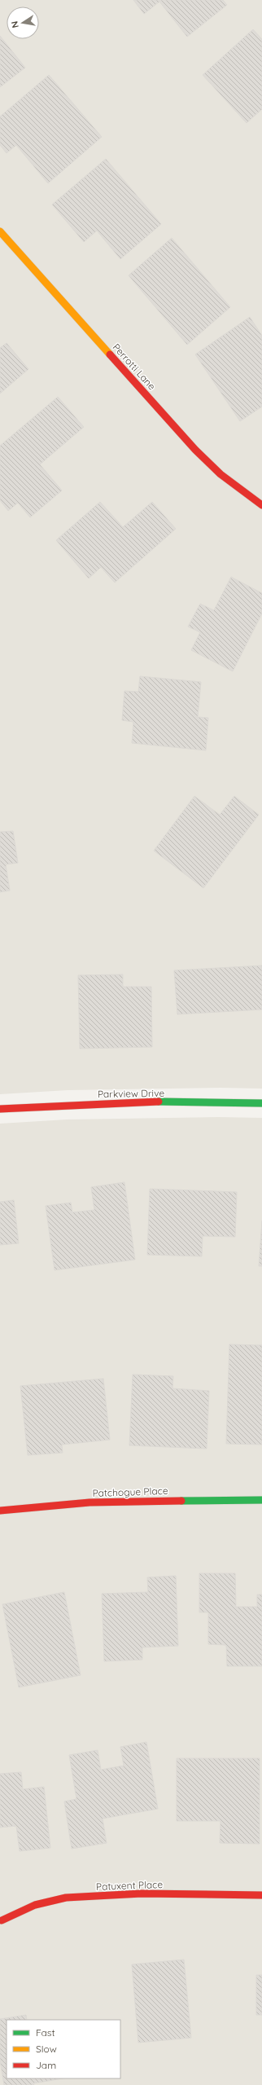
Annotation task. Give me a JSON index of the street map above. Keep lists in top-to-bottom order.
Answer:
{
  "streets": {
    "street": [
      "Perrotti Lane",
      "Parkview Drive",
      "Patchogue Place",
      "Patuxent Place"
    ]
  },
  "legend": ["Fast", "Slow", "Jam"],
  "north": "left"
}
